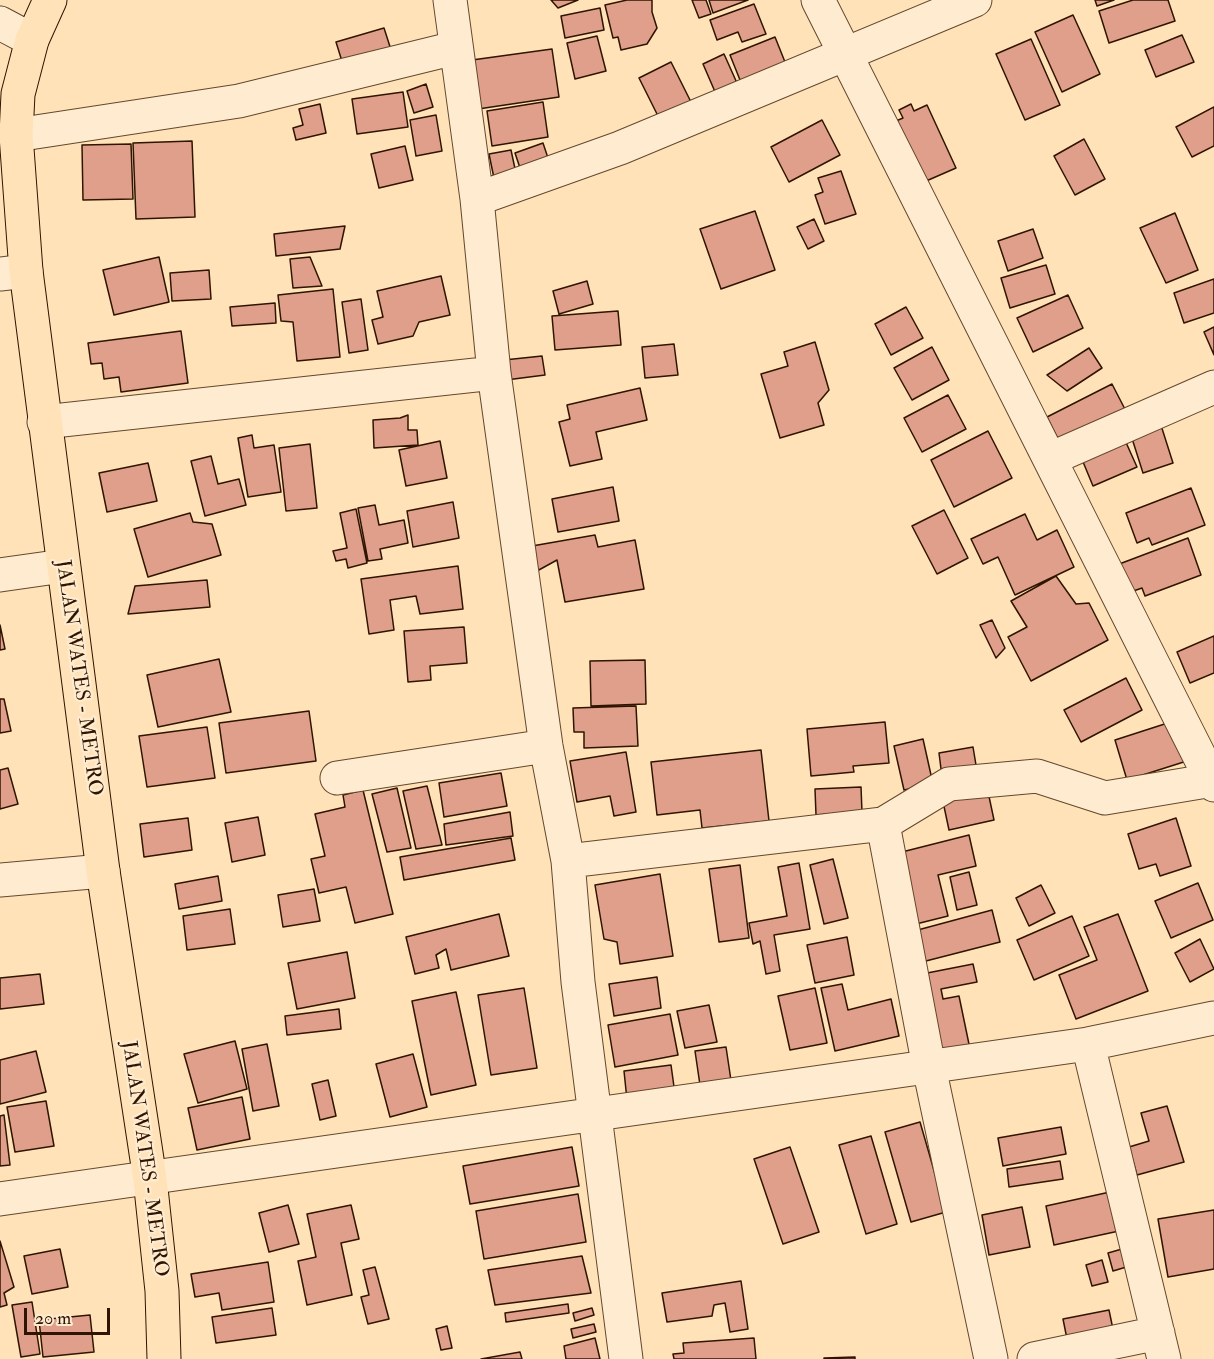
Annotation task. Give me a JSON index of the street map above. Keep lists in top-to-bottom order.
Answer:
{
  "streets": {
    "main road": ["JALAN WATES - METRO"]
  },
  "scale_bar": "20 m"
}
